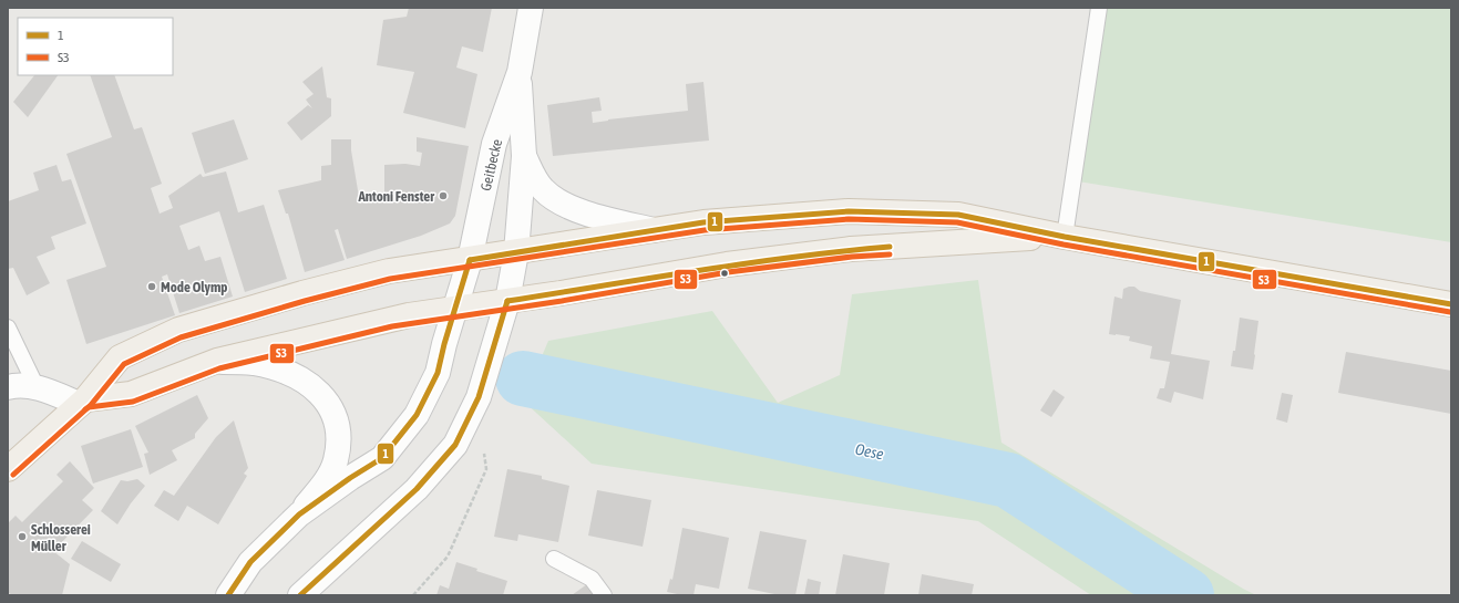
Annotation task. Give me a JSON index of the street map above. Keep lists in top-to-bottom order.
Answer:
{
  "streets": {
    "street": ["Geitbecke"]
  },
  "water": ["Oese"],
  "places": ["Antoni Fenster", "Mode Olymp", "Schlosserei Müller"],
  "lines": ["transit line 1", "transit line S3"],
  "legend": ["1", "S3"]
}
